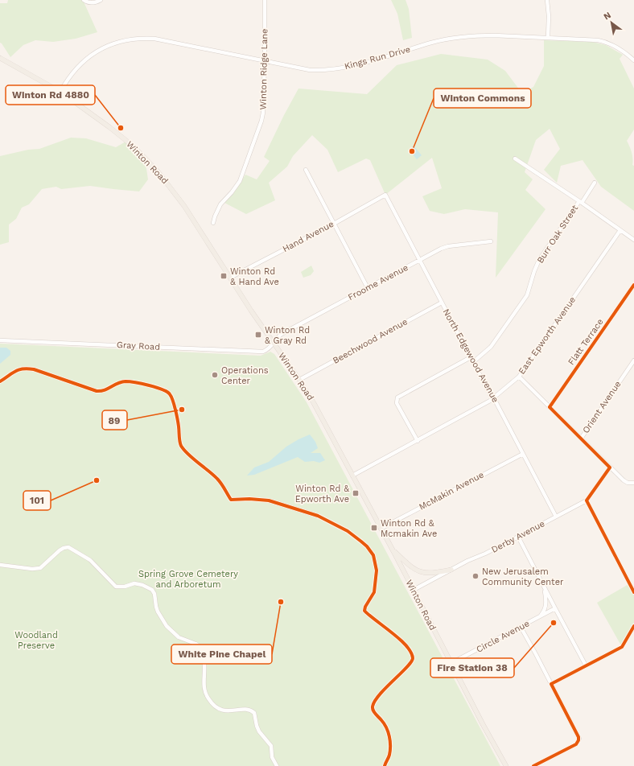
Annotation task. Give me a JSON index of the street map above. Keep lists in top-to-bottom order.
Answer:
{
  "streets": {
    "main road": ["Winton Road"],
    "street": [
      "Kings Run Drive",
      "Winton Ridge Lane",
      "Burr Oak Street",
      "Hand Avenue",
      "Froome Avenue",
      "East Epworth Avenue",
      "Beechwood Avenue",
      "Flatt Terrace",
      "Gray Road",
      "North Edgewood Avenue",
      "Orient Avenue",
      "McMakin Avenue",
      "Derby Avenue",
      "Circle Avenue"
    ]
  },
  "crossings": [
    ["Kings Run Drive", "Winton Ridge Lane"],
    ["Kings Run Drive", "Winton Road"],
    ["Winton Road", "Hand Avenue"],
    ["Winton Road", "Froome Avenue"],
    ["Winton Road", "East Epworth Avenue"],
    ["Winton Road", "Beechwood Avenue"],
    ["Winton Road", "Gray Road"],
    ["Winton Road", "McMakin Avenue"],
    ["Winton Road", "Derby Avenue"],
    ["Winton Road", "Circle Avenue"],
    ["Burr Oak Street", "North Edgewood Avenue"],
    ["Hand Avenue", "North Edgewood Avenue"],
    ["Froome Avenue", "Gray Road"],
    ["Froome Avenue", "North Edgewood Avenue"],
    ["East Epworth Avenue", "North Edgewood Avenue"],
    ["Beechwood Avenue", "North Edgewood Avenue"],
    ["North Edgewood Avenue", "McMakin Avenue"],
    ["North Edgewood Avenue", "Derby Avenue"],
    ["Derby Avenue", "Circle Avenue"]
  ],
  "parks": ["Spring Grove Cemetery and Arboretum", "Woodland Preserve"],
  "places": {
    "other": [
      "Winton Rd 4880",
      "Winton Commons",
      "Operations Center",
      "89",
      "101",
      "New Jerusalem Community Center",
      "White Pine Chapel",
      "Fire Station 38"
    ],
    "transit": [
      "Winton Rd & Hand Ave",
      "Winton Rd & Gray Rd",
      "Winton Rd & Epworth Ave",
      "Winton Rd & Mcmakin Ave"
    ]
  },
  "north": "top left"
}
